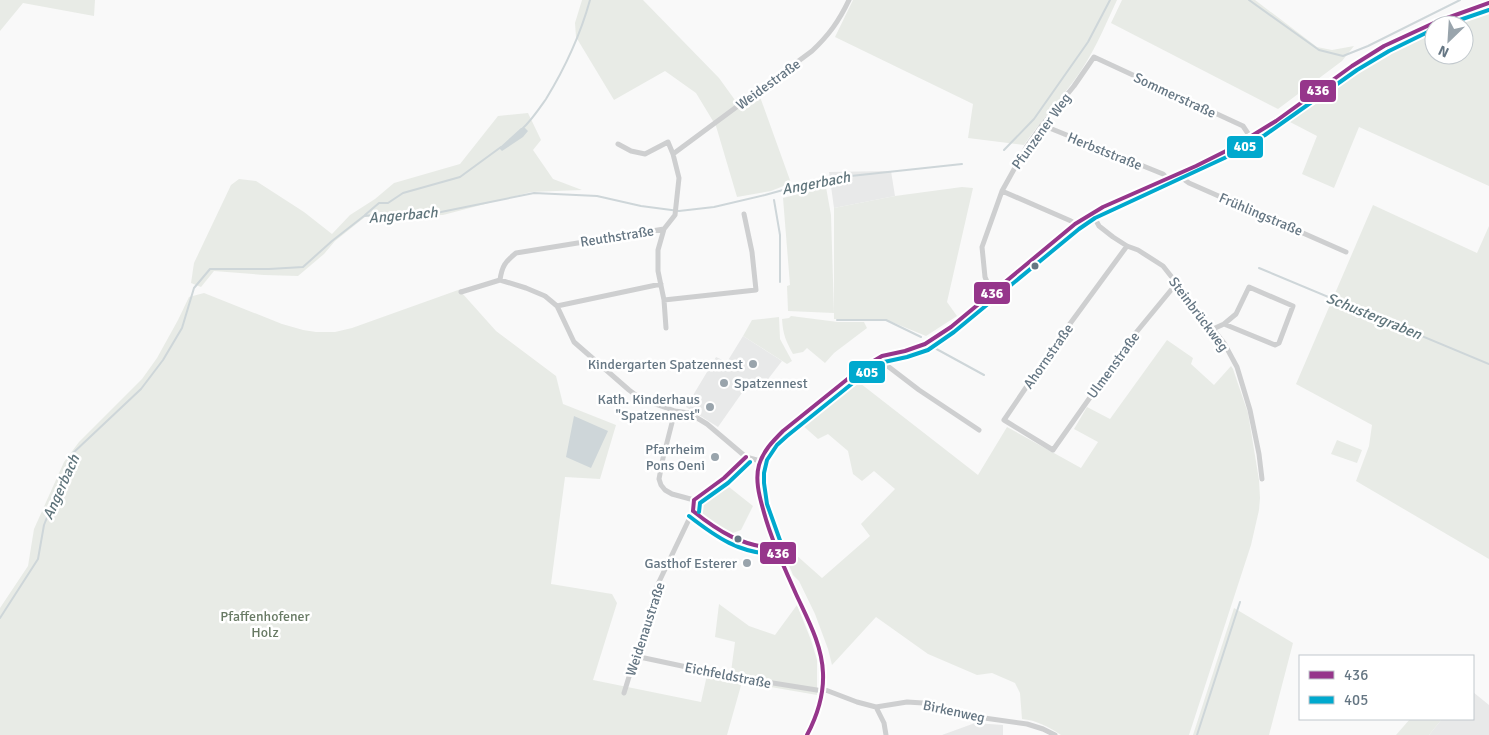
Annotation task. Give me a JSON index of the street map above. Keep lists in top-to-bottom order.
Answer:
{
  "streets": {
    "street": [
      "Weidestraße",
      "Sommerstraße",
      "Pfunzener Weg",
      "Herbststraße",
      "Frühlingstraße",
      "Reuthstraße",
      "Steinbrückweg",
      "Ahornstraße",
      "Ulmenstraße",
      "Weidenaustraße",
      "Eichfeldstraße",
      "Birkenweg"
    ]
  },
  "crossings": [
    ["Weidestraße", "Reuthstraße"],
    ["Sommerstraße", "Pfunzener Weg"],
    ["Pfunzener Weg", "Herbststraße"],
    ["Steinbrückweg", "Ahornstraße"],
    ["Steinbrückweg", "Ulmenstraße"],
    ["Ahornstraße", "Ulmenstraße"],
    ["Weidenaustraße", "Eichfeldstraße"],
    ["Eichfeldstraße", "Birkenweg"]
  ],
  "water": ["Angerbach", "Schustergraben"],
  "parks": ["Pfaffenhofener Holz"],
  "places": [
    "Kindergarten Spatzennest",
    "Spatzennest",
    "Kath. Kinderhaus \"Spatzennest\"",
    "Pfarrheim Pons Oeni",
    "Gasthof Esterer"
  ],
  "lines": ["transit line 436", "transit line 405"],
  "legend": ["436", "405"],
  "north": "bottom left"
}
